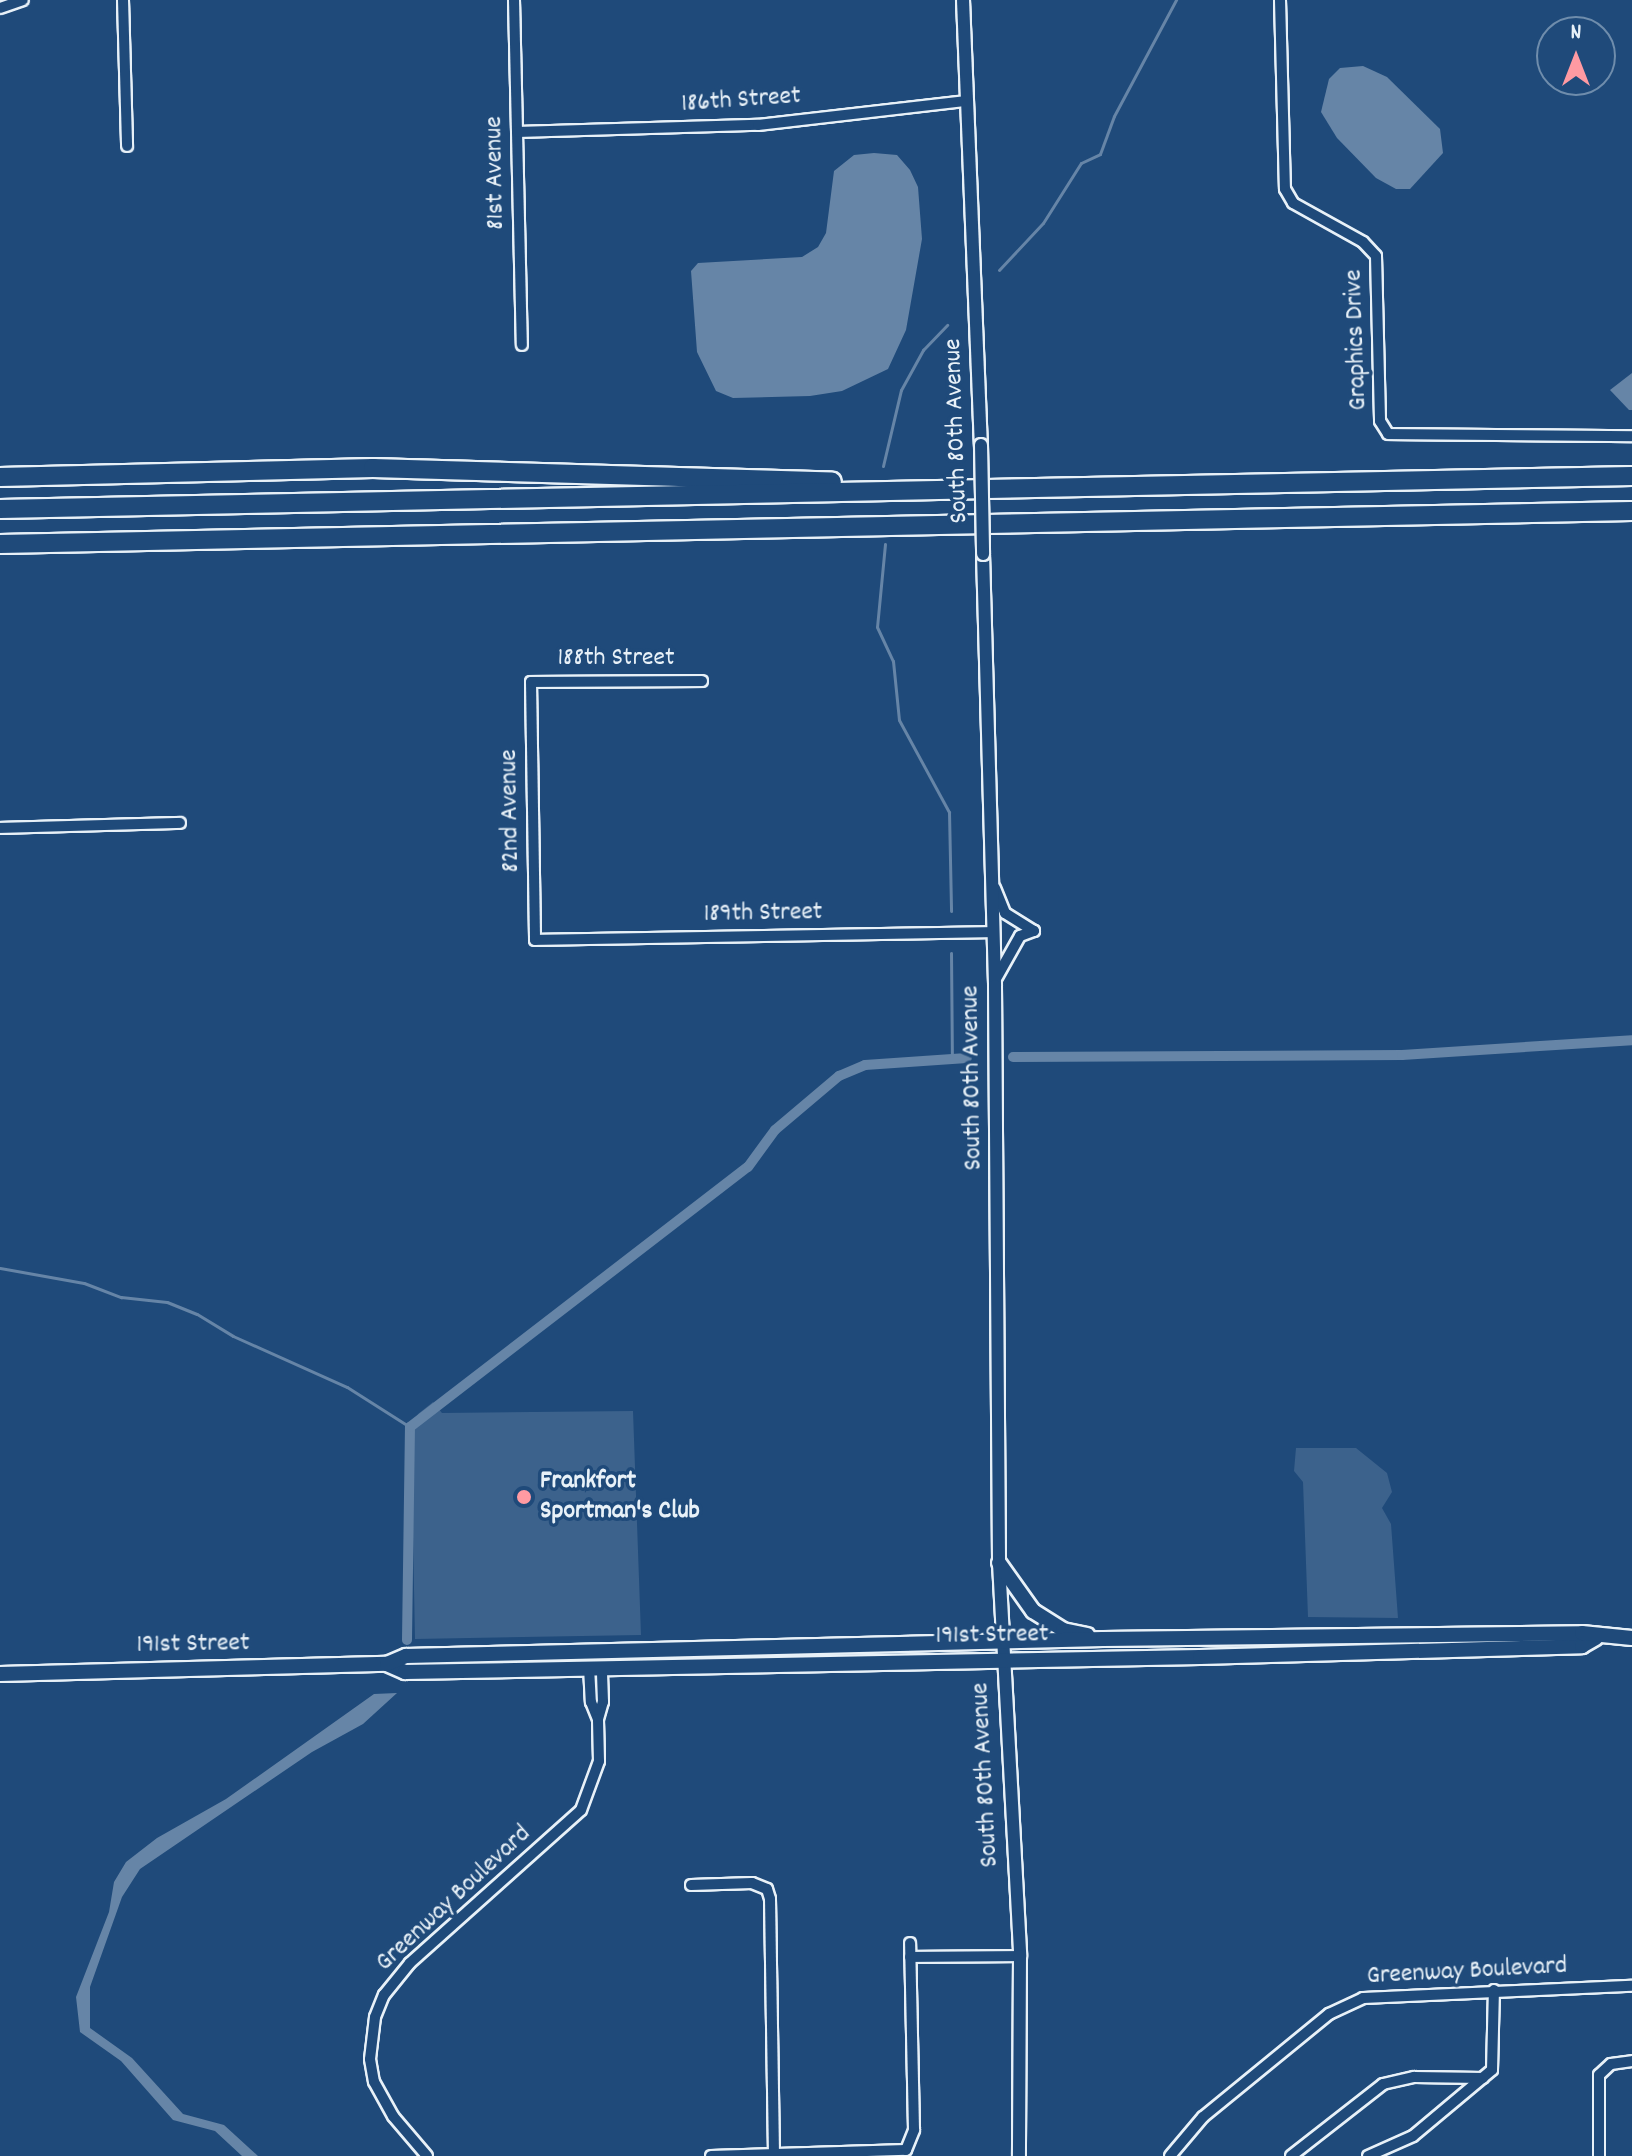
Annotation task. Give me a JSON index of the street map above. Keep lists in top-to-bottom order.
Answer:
{
  "streets": {
    "main road": ["191st Street"],
    "street": [
      "186th Street",
      "81st Avenue",
      "Graphics Drive",
      "South 80th Avenue",
      "188th Street",
      "82nd Avenue",
      "189th Street",
      "Greenway Boulevard"
    ]
  },
  "crossings": [
    ["186th Street", "81st Avenue"],
    ["186th Street", "South 80th Avenue"],
    ["South 80th Avenue", "189th Street"],
    ["South 80th Avenue", "191st Street"],
    ["188th Street", "82nd Avenue"],
    ["82nd Avenue", "189th Street"],
    ["191st Street", "Greenway Boulevard"]
  ],
  "places": ["Frankfort Sportman's Club"],
  "north": "top"
}
